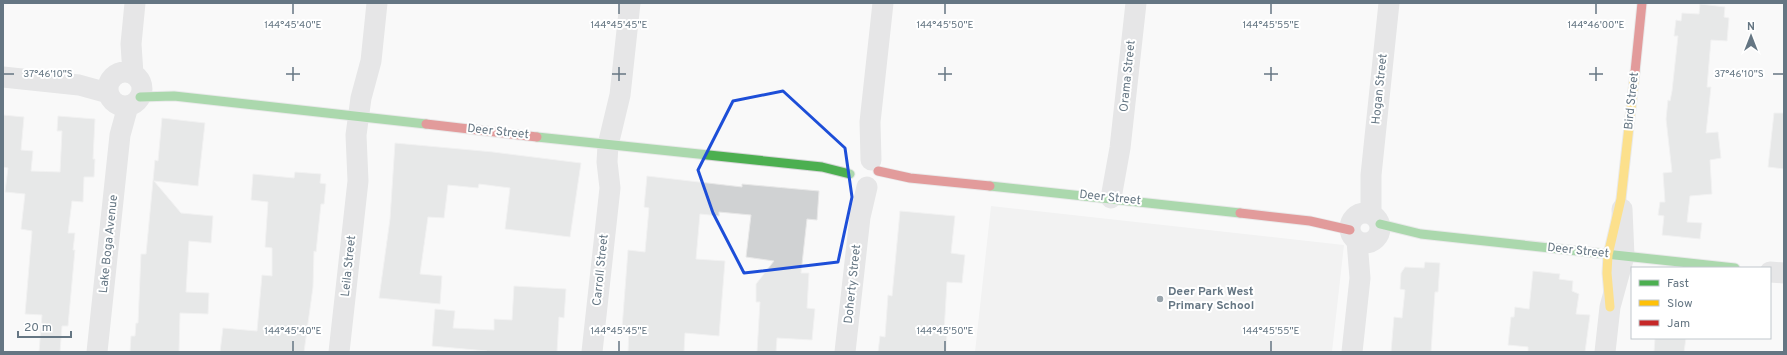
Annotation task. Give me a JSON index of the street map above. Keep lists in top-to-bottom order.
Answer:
{
  "streets": {
    "street": [
      "Orama Street",
      "Hogan Street",
      "Bird Street",
      "Deer Street",
      "Lake Boga Avenue",
      "Leila Street",
      "Carroll Street",
      "Doherty Street"
    ]
  },
  "crossings": [
    ["Orama Street", "Deer Street"],
    ["Hogan Street", "Deer Street"],
    ["Bird Street", "Deer Street"],
    ["Deer Street", "Lake Boga Avenue"],
    ["Deer Street", "Leila Street"],
    ["Deer Street", "Carroll Street"],
    ["Deer Street", "Doherty Street"]
  ],
  "places": ["Deer Park West Primary School"],
  "legend": ["Fast", "Slow", "Jam"],
  "scale_bar": "20 m",
  "north": "top",
  "coordinates": [
    "144°45'40\"E",
    "144°45'45\"E",
    "144°45'50\"E",
    "144°45'55\"E",
    "144°46'00\"E",
    "37°46'10\"S"
  ]
}
